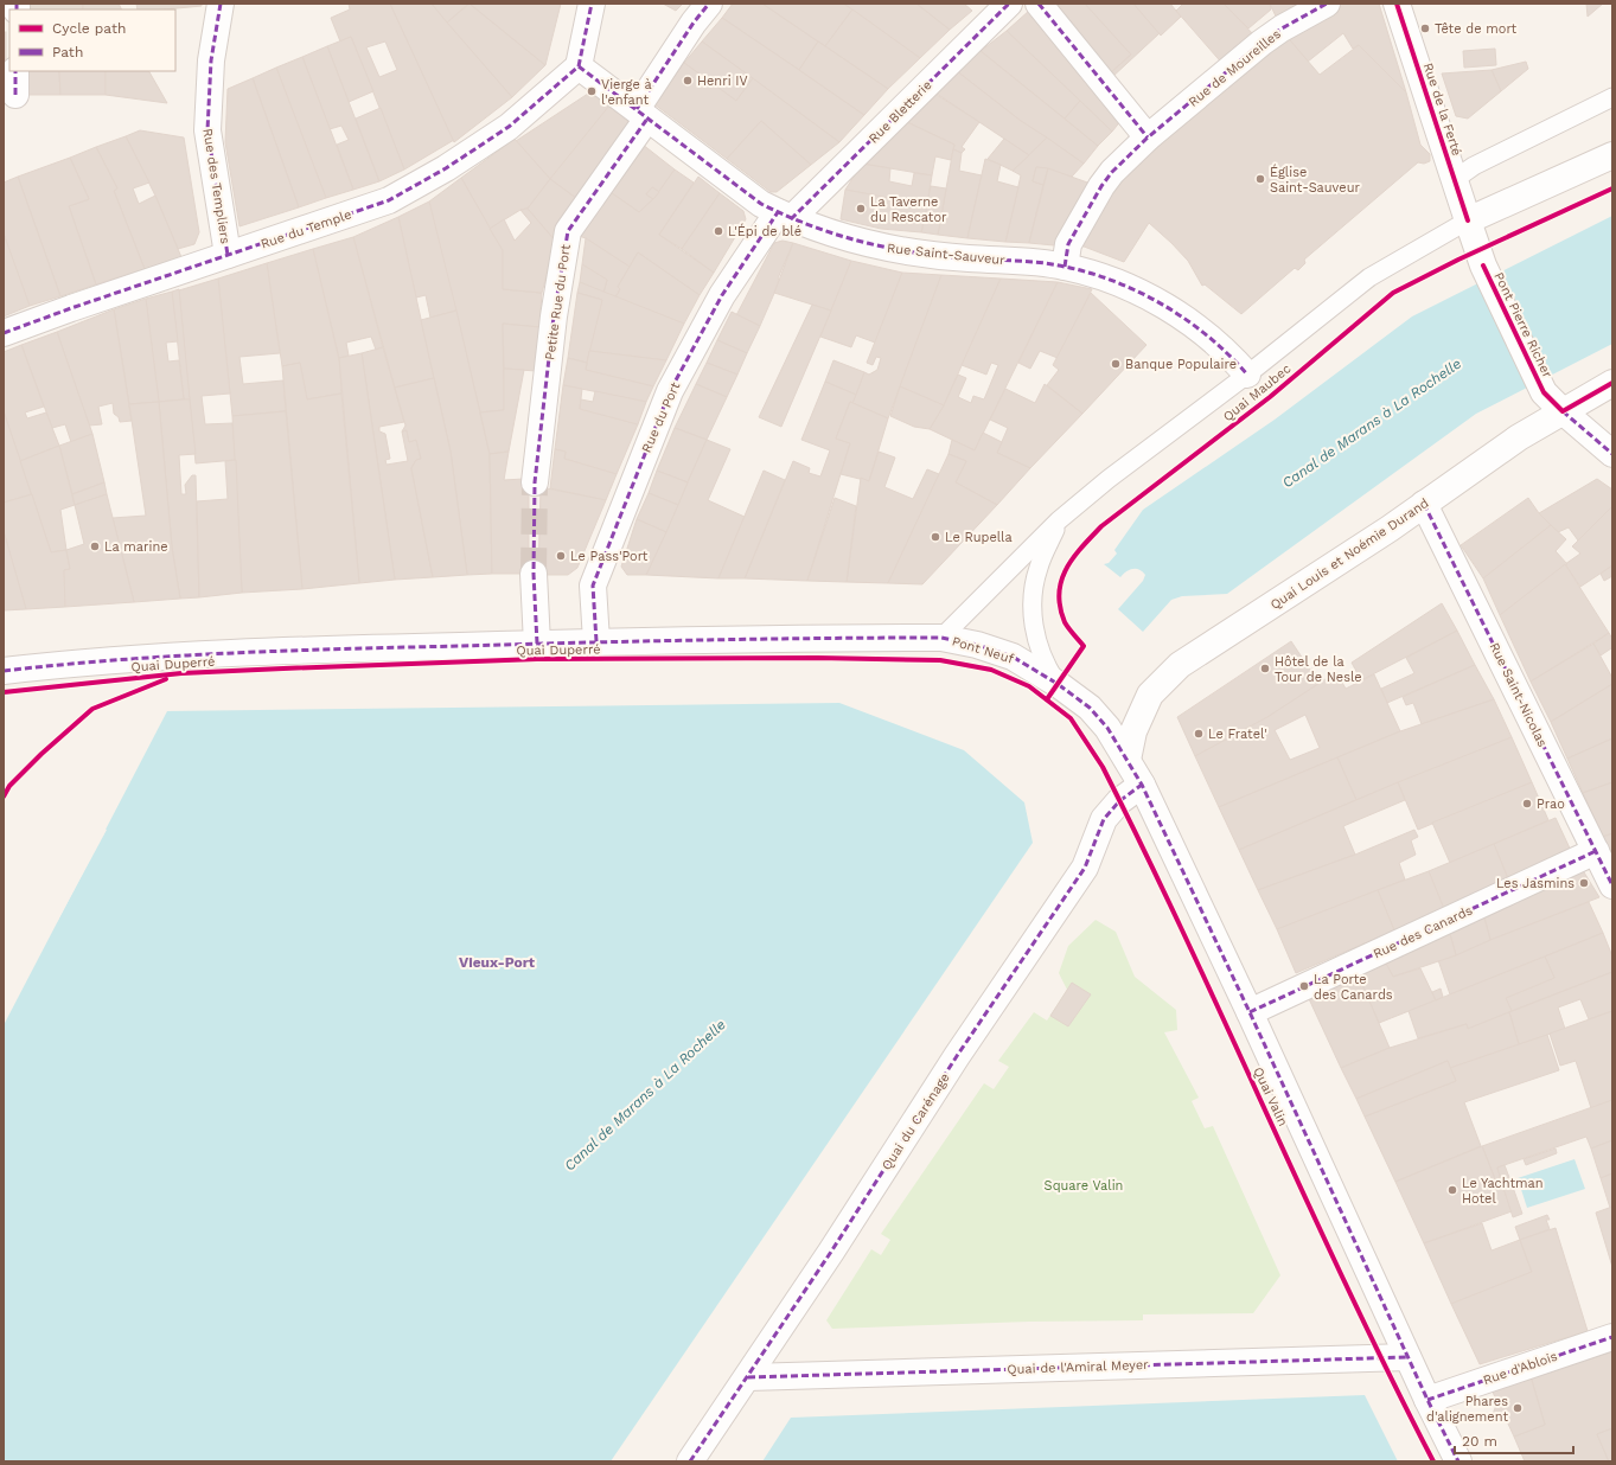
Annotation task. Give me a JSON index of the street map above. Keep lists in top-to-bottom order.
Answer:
{
  "streets": {
    "street": [
      "Rue de Moureilles",
      "Rue de la Ferté",
      "Rue Bletterie",
      "Rue des Templiers",
      "Rue du Temple",
      "Rue Saint-Sauveur",
      "Petite Rue du Port",
      "Pont Pierre Richer",
      "Quai Maubec",
      "Rue du Port",
      "Quai Louis et Noémie Durand",
      "Quai Duperré",
      "Pont Neuf",
      "Rue Saint-Nicolas",
      "Rue des Canards",
      "Quai Valin",
      "Quai du Carénage",
      "Quai de l'Amiral Meyer",
      "Rue d'Ablois"
    ]
  },
  "crossings": [
    ["Rue de Moureilles", "Rue Saint-Sauveur"],
    ["Rue de la Ferté", "Pont Pierre Richer"],
    ["Rue de la Ferté", "Quai Maubec"],
    ["Rue Bletterie", "Rue Saint-Sauveur"],
    ["Rue Bletterie", "Rue du Port"],
    ["Rue des Templiers", "Rue du Temple"],
    ["Rue du Temple", "Rue Saint-Sauveur"],
    ["Rue Saint-Sauveur", "Petite Rue du Port"],
    ["Rue Saint-Sauveur", "Quai Maubec"],
    ["Rue Saint-Sauveur", "Rue du Port"],
    ["Pont Pierre Richer", "Quai Maubec"],
    ["Pont Pierre Richer", "Quai Louis et Noémie Durand"],
    ["Quai Maubec", "Quai Duperré"],
    ["Quai Maubec", "Pont Neuf"],
    ["Rue du Port", "Quai Duperré"],
    ["Quai Louis et Noémie Durand", "Pont Neuf"],
    ["Quai Louis et Noémie Durand", "Rue Saint-Nicolas"],
    ["Quai Louis et Noémie Durand", "Quai Valin"],
    ["Quai Duperré", "Pont Neuf"],
    ["Pont Neuf", "Quai Valin"],
    ["Rue Saint-Nicolas", "Rue des Canards"],
    ["Rue des Canards", "Quai Valin"],
    ["Quai Valin", "Quai du Carénage"],
    ["Quai Valin", "Quai de l'Amiral Meyer"],
    ["Quai Valin", "Rue d'Ablois"],
    ["Quai du Carénage", "Quai de l'Amiral Meyer"]
  ],
  "districts": ["Vieux-Port"],
  "water": ["Canal de Marans à La Rochelle"],
  "parks": ["Square Valin"],
  "places": [
    "Tête de mort",
    "Henri IV",
    "Vierge à l'enfant",
    "Église Saint-Sauveur",
    "La Taverne du Rescator",
    "L'Épi de blé",
    "Banque Populaire",
    "Le Rupella",
    "La marine",
    "Le Pass'Port",
    "Hôtel de la Tour de Nesle",
    "Le Fratel'",
    "Prao",
    "Les Jasmins",
    "La Porte des Canards",
    "Le Yachtman Hotel",
    "Phares d'alignement"
  ],
  "legend": ["Cycle path", "Path"],
  "scale_bar": "20 m"
}
